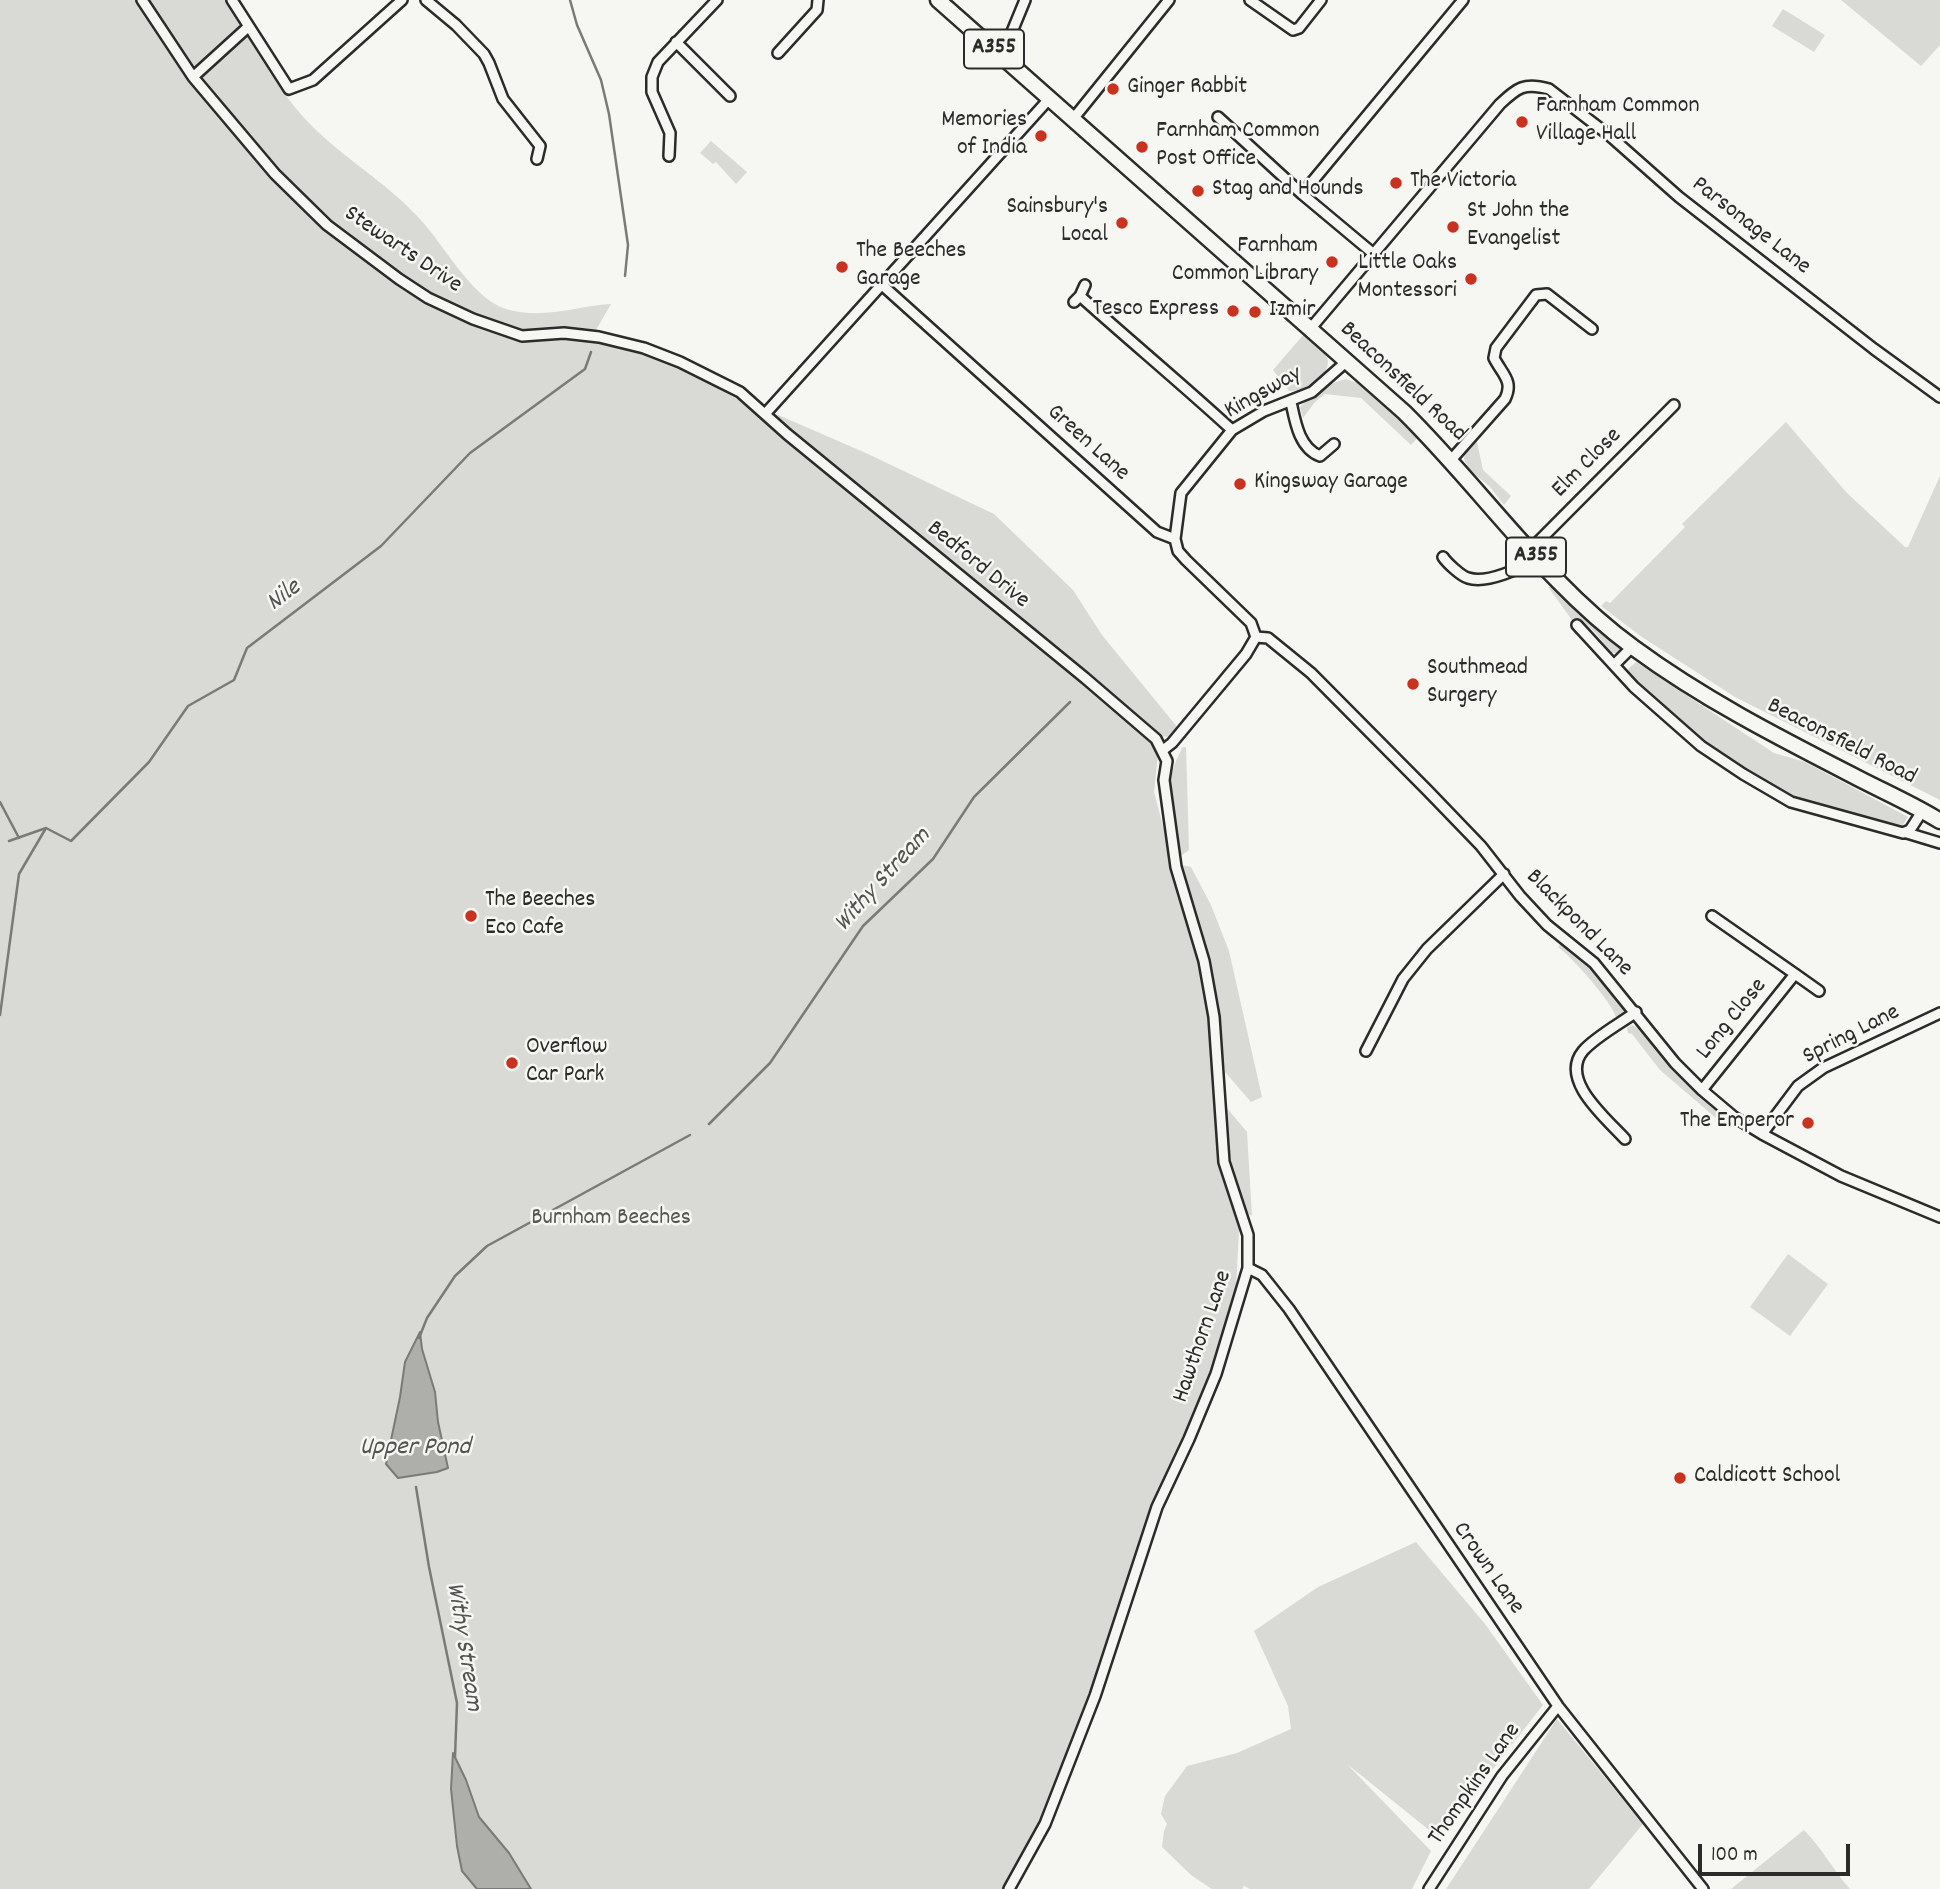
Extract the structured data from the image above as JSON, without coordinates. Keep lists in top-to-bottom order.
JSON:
{
  "streets": {
    "main road": ["A355", "Beaconsfield Road"],
    "street": [
      "Parsonage Lane",
      "Stewarts Drive",
      "Kingsway",
      "Green Lane",
      "Elm Close",
      "Bedford Drive",
      "Blackpond Lane",
      "Long Close",
      "Spring Lane",
      "Hawthorn Lane",
      "Crown Lane",
      "Thompkins Lane"
    ]
  },
  "crossings": [
    ["Stewarts Drive", "Bedford Drive"],
    ["Beaconsfield Road", "Kingsway"],
    ["Beaconsfield Road", "Elm Close"],
    ["Kingsway", "Green Lane"],
    ["Green Lane", "Blackpond Lane"],
    ["Bedford Drive", "Hawthorn Lane"],
    ["Blackpond Lane", "Long Close"],
    ["Blackpond Lane", "Spring Lane"],
    ["Hawthorn Lane", "Crown Lane"],
    ["Crown Lane", "Thompkins Lane"]
  ],
  "water": ["Nile", "Withy Stream", "Upper Pond"],
  "parks": ["Burnham Beeches"],
  "places": [
    "Ginger Rabbit",
    "Farnham Common Village Hall",
    "Memories of India",
    "Farnham Common Post Office",
    "The Victoria",
    "Stag and Hounds",
    "Sainsbury's Local",
    "St John the Evangelist",
    "Farnham Common Library",
    "The Beeches Garage",
    "Little Oaks Montessori",
    "Tesco Express",
    "Izmir",
    "Kingsway Garage",
    "Southmead Surgery",
    "The Beeches Eco Cafe",
    "Overflow Car Park",
    "The Emperor",
    "Caldicott School"
  ],
  "scale_bar": "100 m"
}
